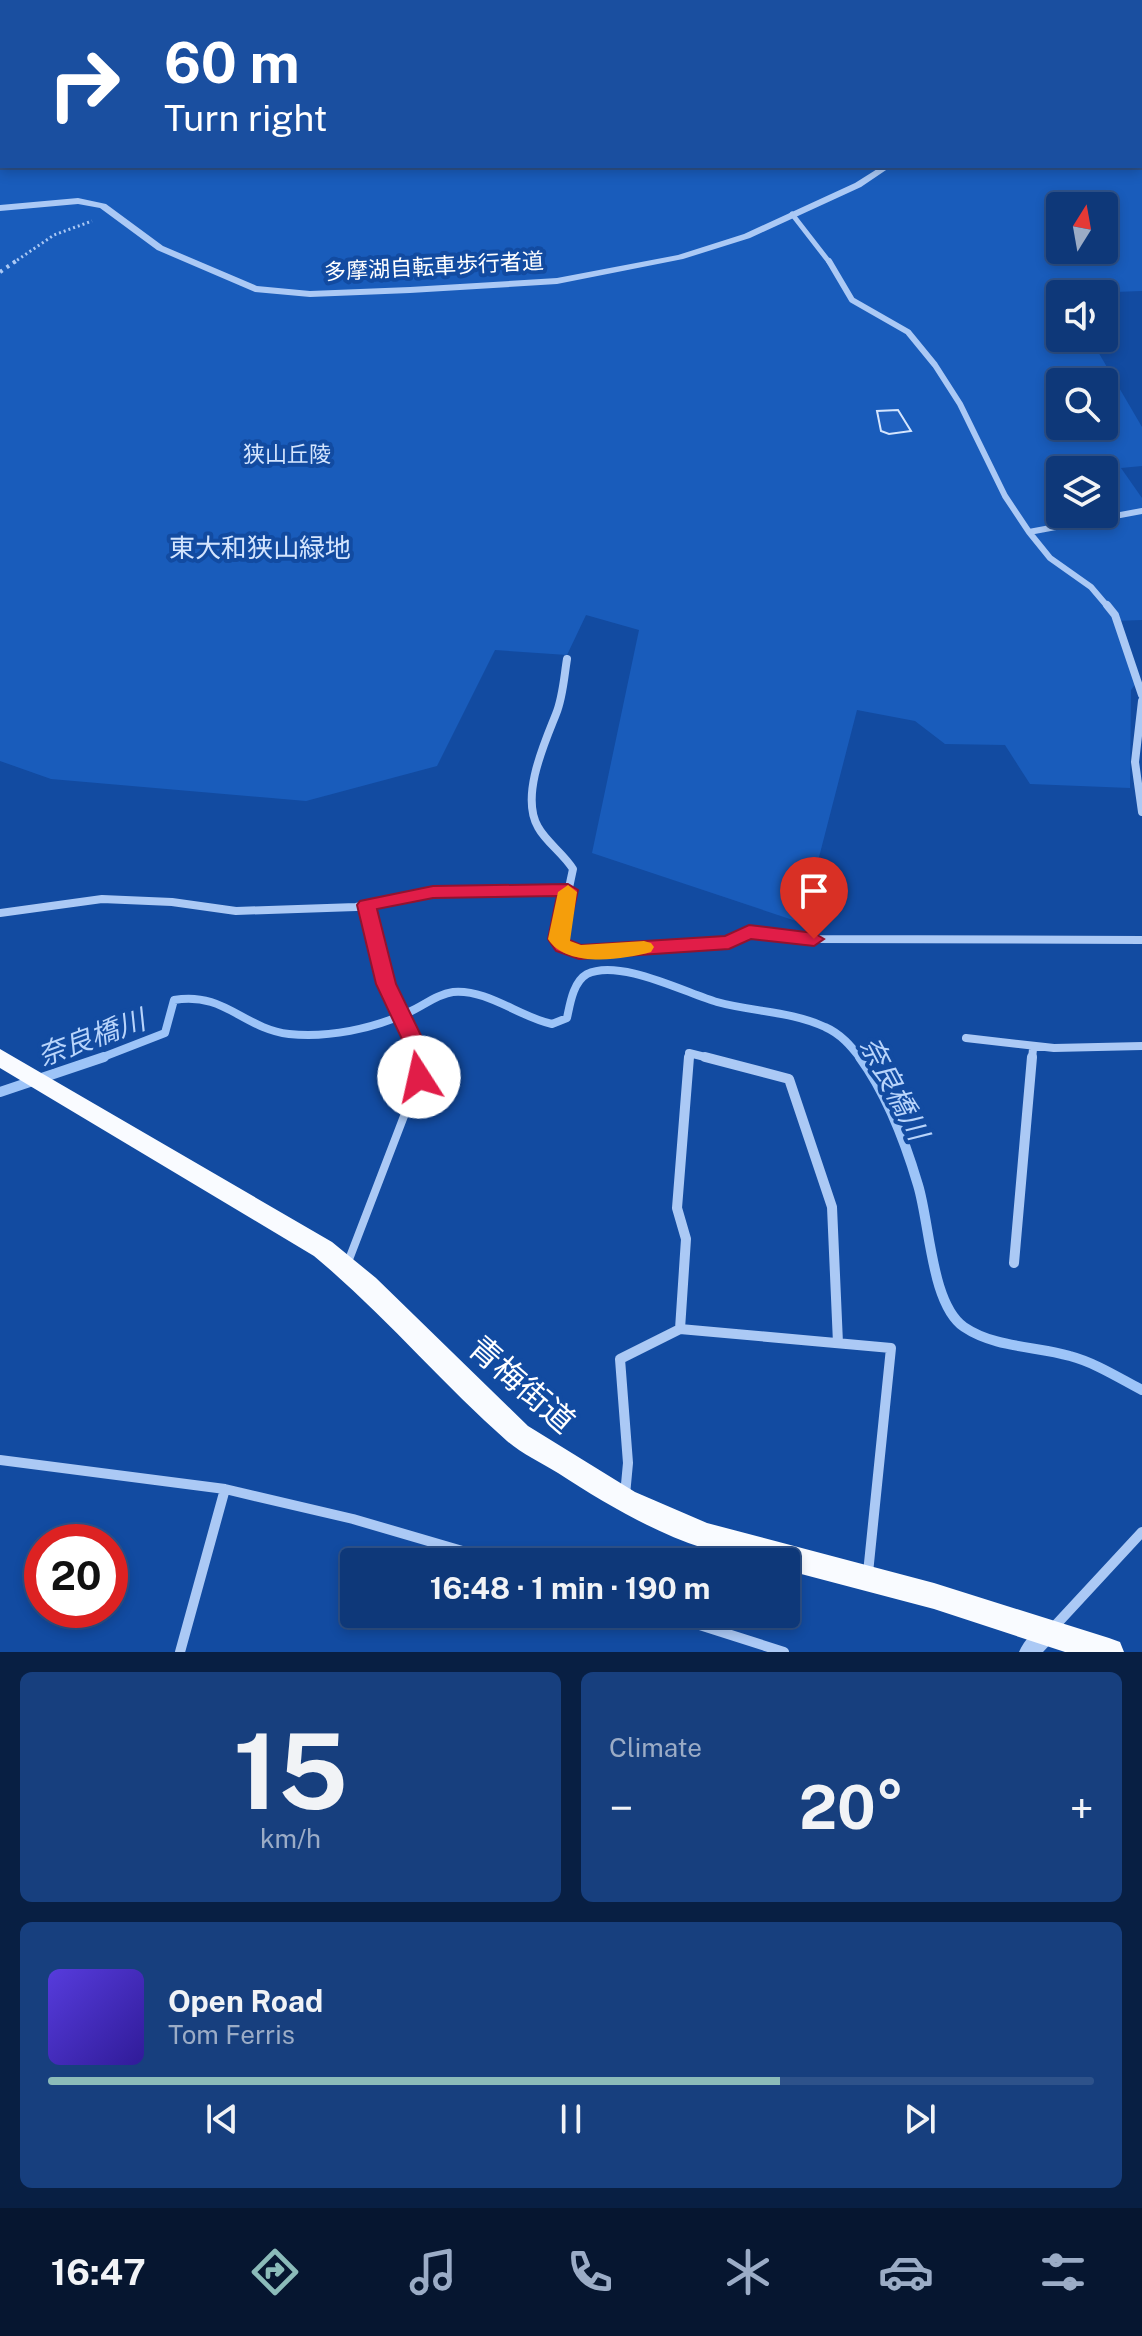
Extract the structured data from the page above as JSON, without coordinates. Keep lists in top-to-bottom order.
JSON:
{
  "streets": {
    "main road": ["青梅街道"]
  },
  "water": ["奈良橋川"],
  "parks": ["狭山丘陵", "東大和狭山緑地"],
  "north": "top",
  "page": {
    "turn": ["60 m", "Turn right"],
    "limit": "20",
    "trip": "16:48 · 1 min · 190 m",
    "tile": [
      ["15", "km/h"],
      "Climate"
    ],
    "heat": ["−", "20°", "+"],
    "song": ["Open Road", "Tom Ferris"],
    "tabs": "16:47"
  }
}
